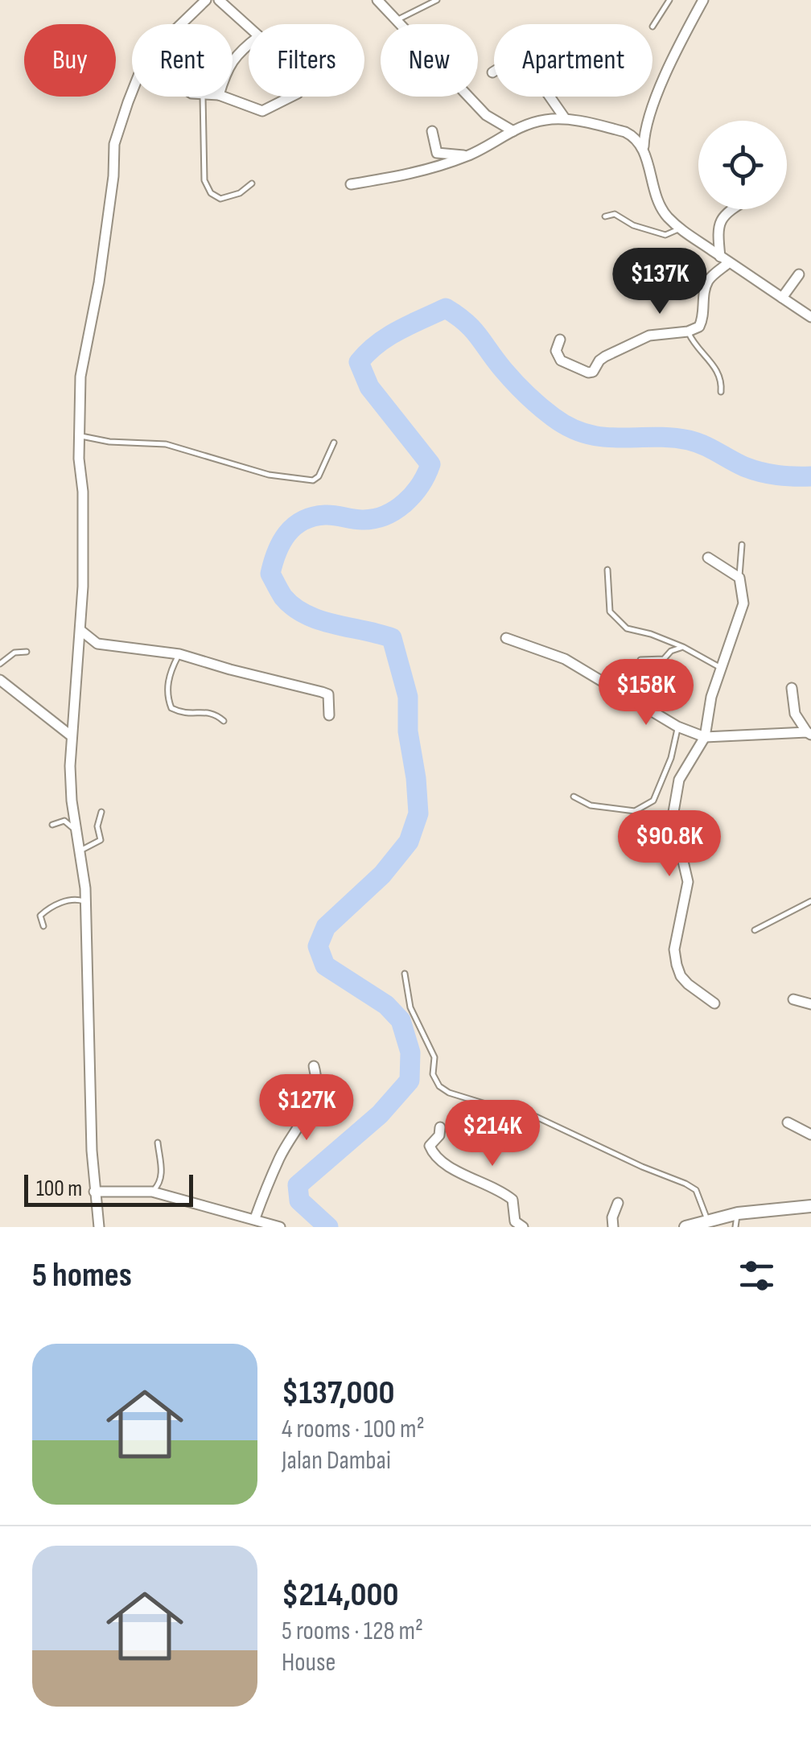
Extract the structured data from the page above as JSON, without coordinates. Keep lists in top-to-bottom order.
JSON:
{
  "scale_bar": "100 m",
  "page": {
    "chip": [
      "Buy",
      "Rent",
      "Filters",
      "New",
      "Apartment"
    ],
    "price": [
      "$137K",
      "$158K",
      "$90.8K",
      "$127K",
      "$214K"
    ],
    "scale": "100 m",
    "heading": "5 homes",
    "list": [
      {
        "name": "$137,000",
        "note": "4 rooms · 100 m² · Jalan Dambai"
      },
      {
        "name": "$214,000",
        "note": "5 rooms · 128 m² · House"
      }
    ]
  }
}
